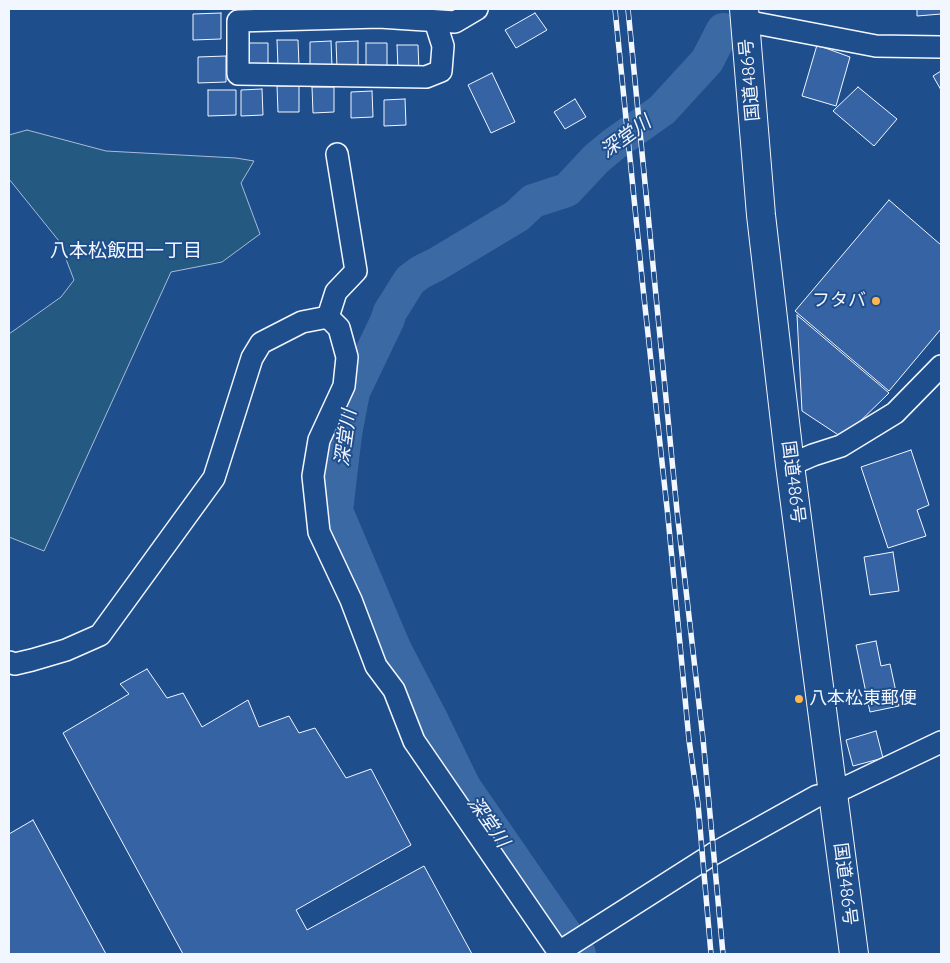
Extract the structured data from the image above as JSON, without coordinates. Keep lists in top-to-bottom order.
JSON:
{
  "streets": {
    "highway": ["国道486号"]
  },
  "districts": ["八本松飯田一丁目"],
  "water": ["深堂川"],
  "places": ["フタバ", "八本松東郵便"]
}
